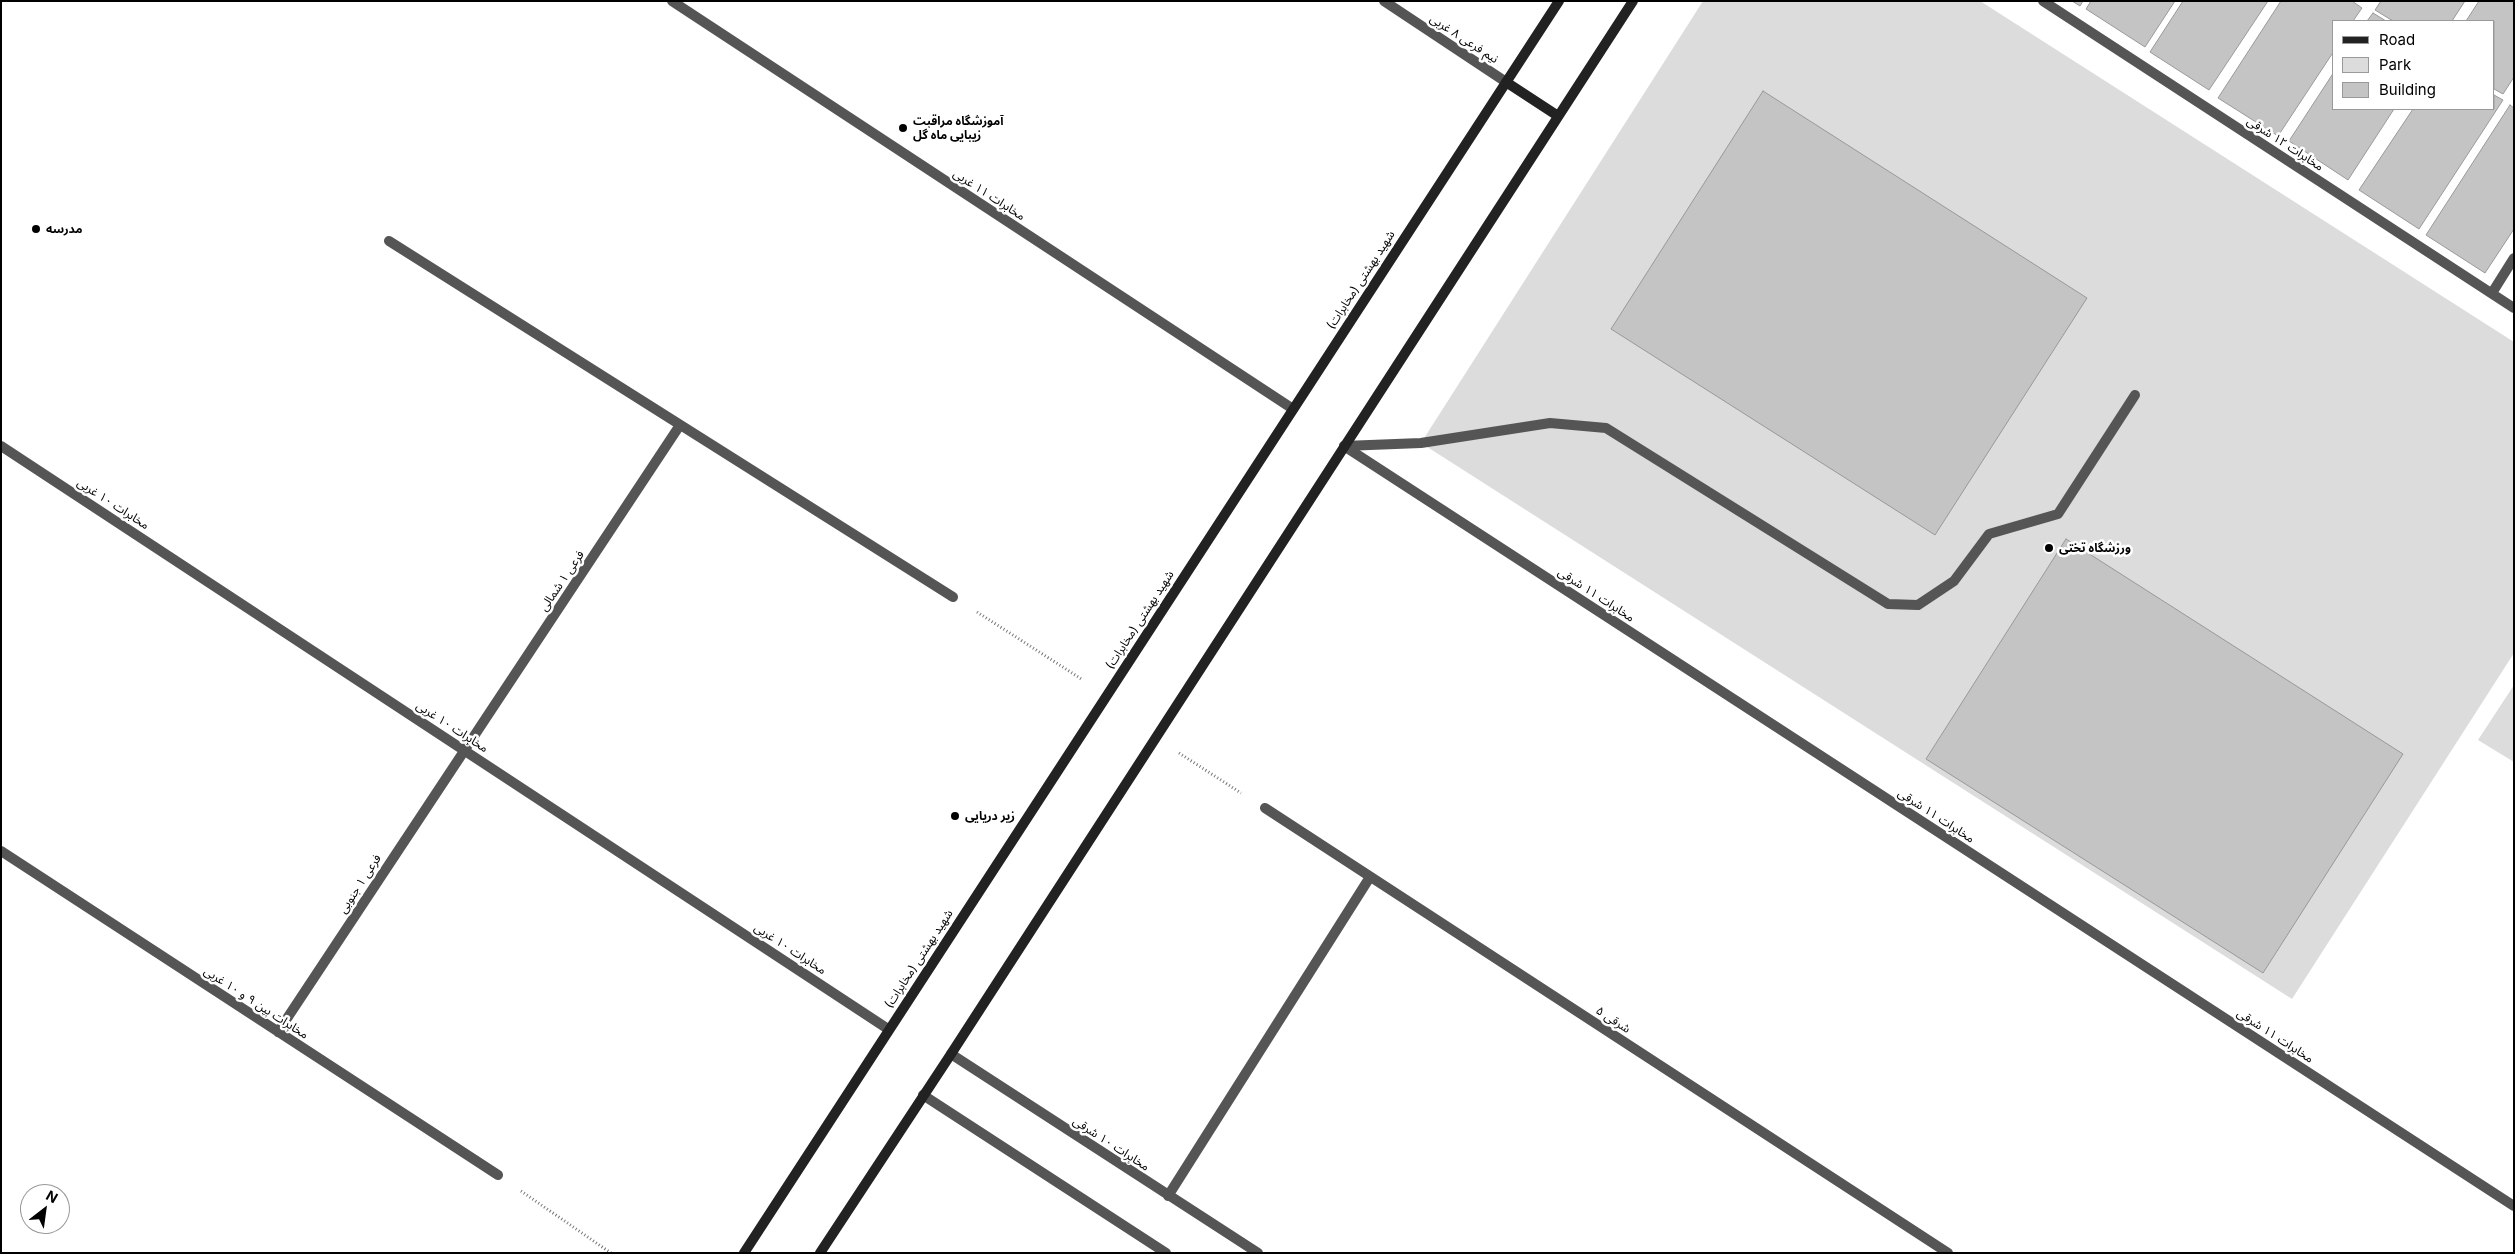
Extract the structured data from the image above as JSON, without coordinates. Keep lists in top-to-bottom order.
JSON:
{
  "streets": {
    "main road": ["شهید بهشتی (مخابرات)"],
    "street": [
      "نیم فرعی ۸ غربی",
      "مخابرات ۱۲ شرقی",
      "مخابرات ۱۱ غربی",
      "مخابرات ۱۰ غربی",
      "فرعی ۱ شمالی",
      "مخابرات ۱۱ شرقی",
      "فرعی ۱ جنوبی",
      "مخابرات بین ۹ و ۱۰ غربی",
      "شرقی ۵",
      "مخابرات ۱۰ شرقی"
    ]
  },
  "crossings": [
    ["نیم فرعی ۸ غربی", "شهید بهشتی (مخابرات)"],
    ["مخابرات ۱۱ غربی", "شهید بهشتی (مخابرات)"],
    ["شهید بهشتی (مخابرات)", "مخابرات ۱۰ غربی"],
    ["مخابرات ۱۰ غربی", "فرعی ۱ شمالی"],
    ["مخابرات ۱۰ غربی", "فرعی ۱ جنوبی"],
    ["فرعی ۱ شمالی", "فرعی ۱ جنوبی"],
    ["فرعی ۱ جنوبی", "مخابرات بین ۹ و ۱۰ غربی"]
  ],
  "places": [
    "آموزشگاه مراقبت زیبایی ماه گل",
    "مدرسه",
    "ورزشگاه تختی",
    "زیر دریایی"
  ],
  "legend": ["Road", "Park", "Building"],
  "north": "top right"
}
